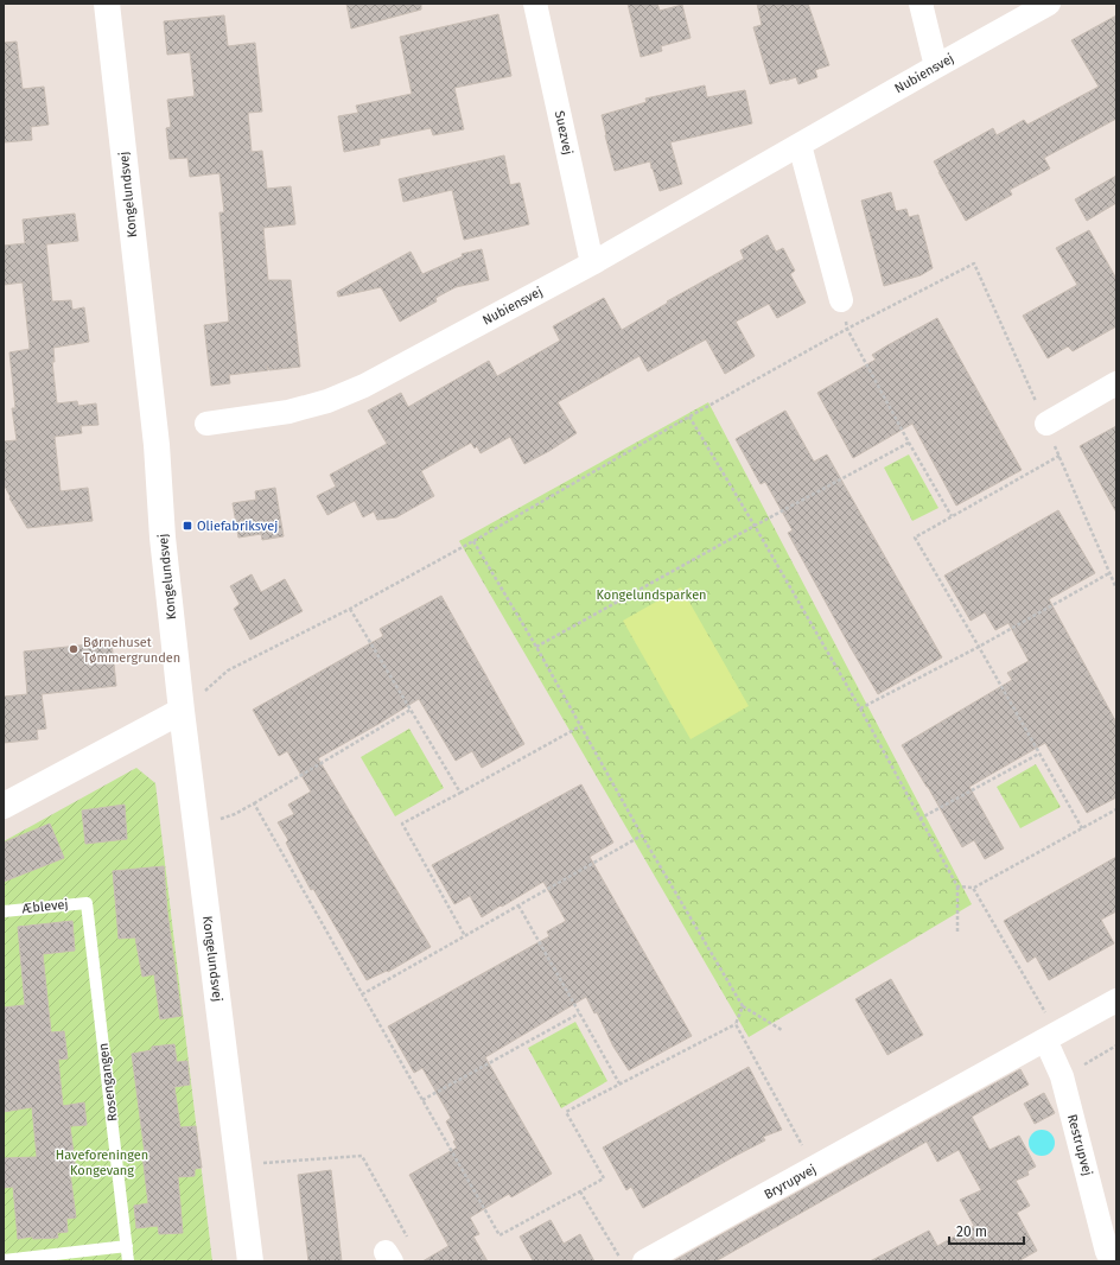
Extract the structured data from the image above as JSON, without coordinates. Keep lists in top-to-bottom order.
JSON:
{
  "streets": {
    "street": [
      "Nubiensvej",
      "Suezvej",
      "Kongelundsvej",
      "Restrupvej",
      "Bryrupvej"
    ],
    "lane": ["Æblevej", "Rosengangen"]
  },
  "crossings": [
    ["Nubiensvej", "Suezvej"],
    ["Æblevej", "Rosengangen"],
    ["Restrupvej", "Bryrupvej"]
  ],
  "parks": ["Kongelundsparken", "Haveforeningen Kongevang"],
  "places": {
    "transit": ["Oliefabriksvej"],
    "other": ["Børnehuset Tømmergrunden"]
  },
  "scale_bar": "20 m"
}
